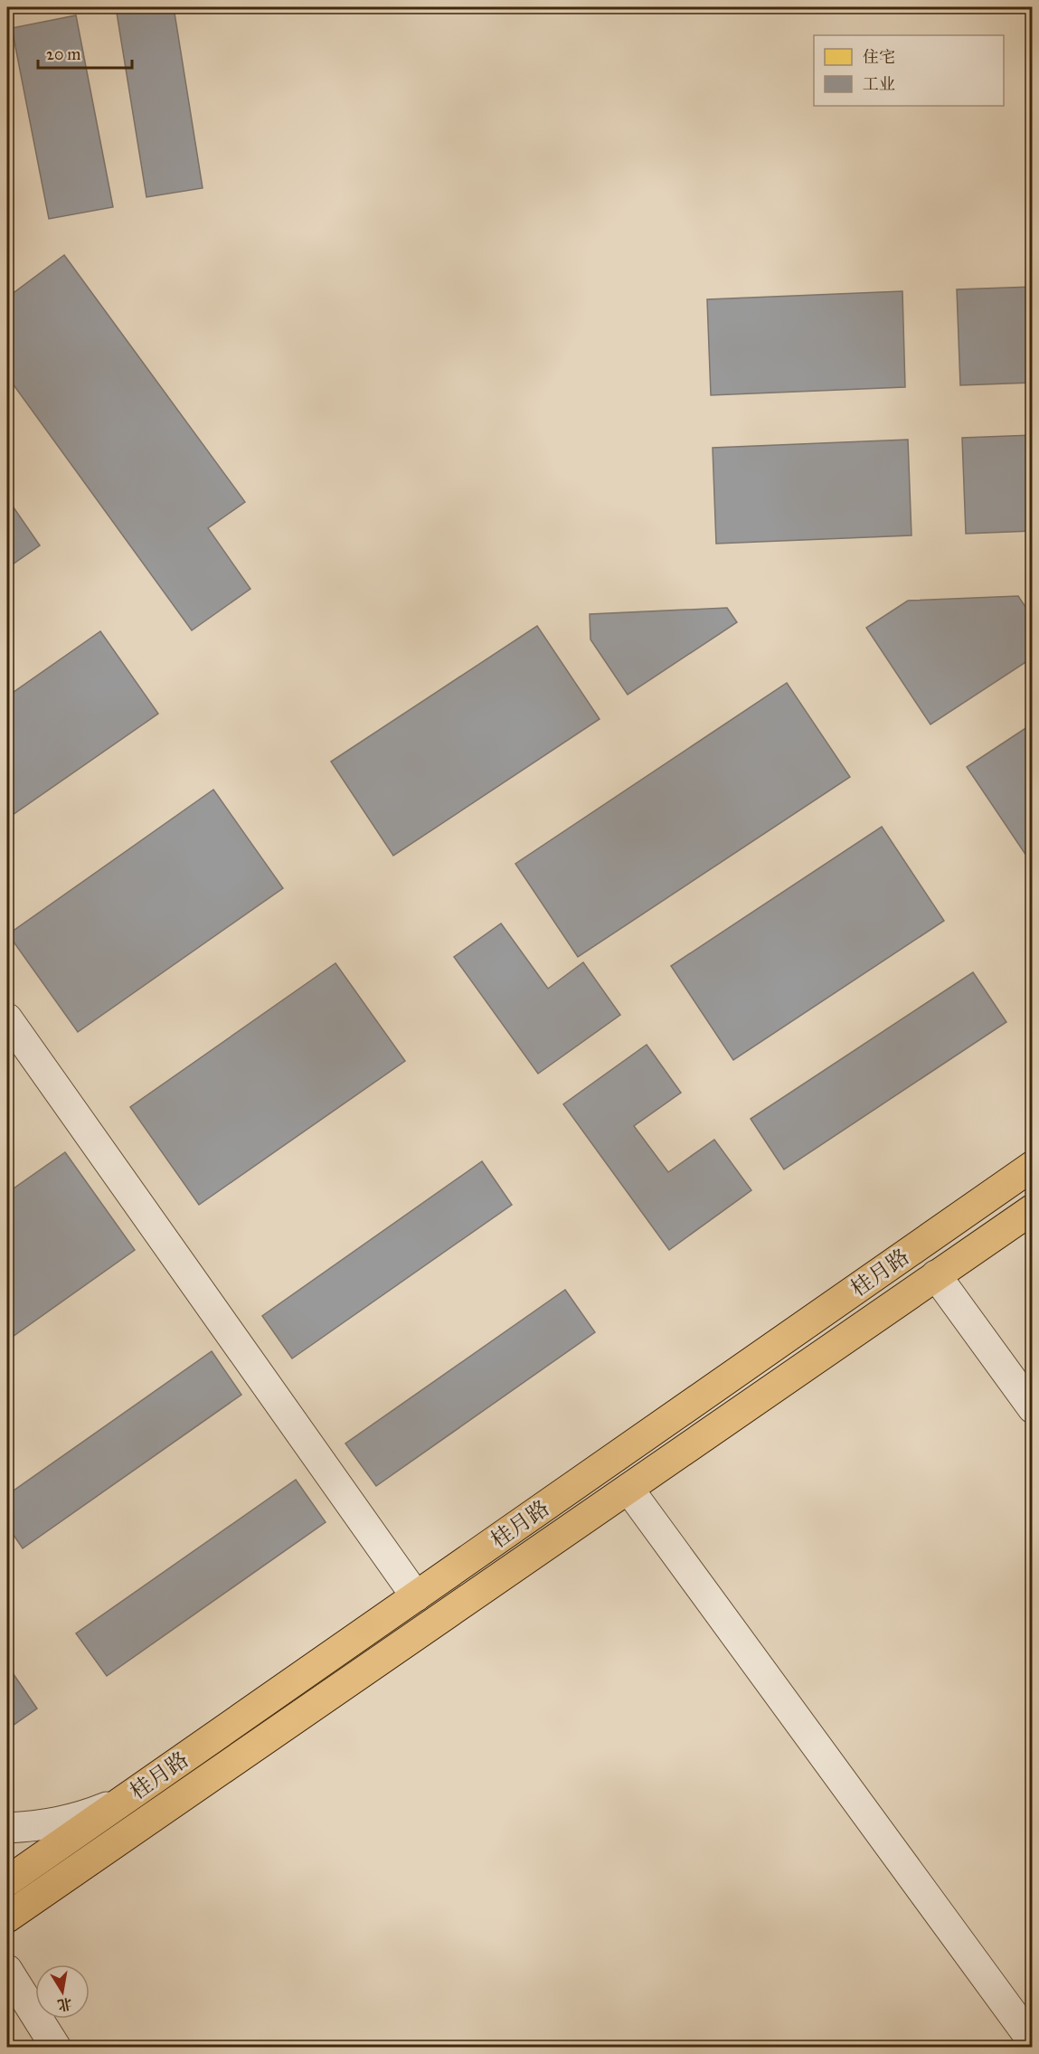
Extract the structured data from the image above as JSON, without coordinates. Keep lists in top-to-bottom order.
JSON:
{
  "streets": {
    "main road": ["桂月路"]
  },
  "legend": ["住宅", "工业"],
  "scale_bar": "20 m",
  "north": "bottom"
}
